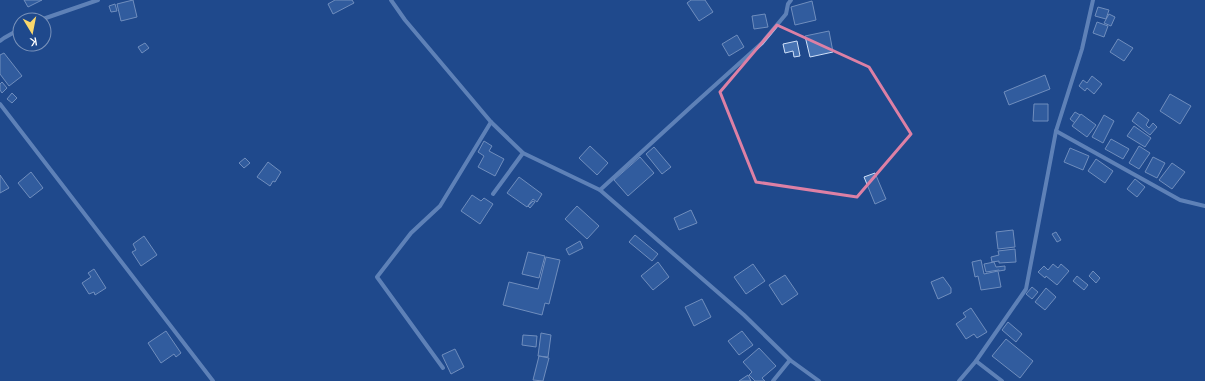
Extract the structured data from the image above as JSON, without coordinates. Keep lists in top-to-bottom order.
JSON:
{
  "north": "bottom"
}
